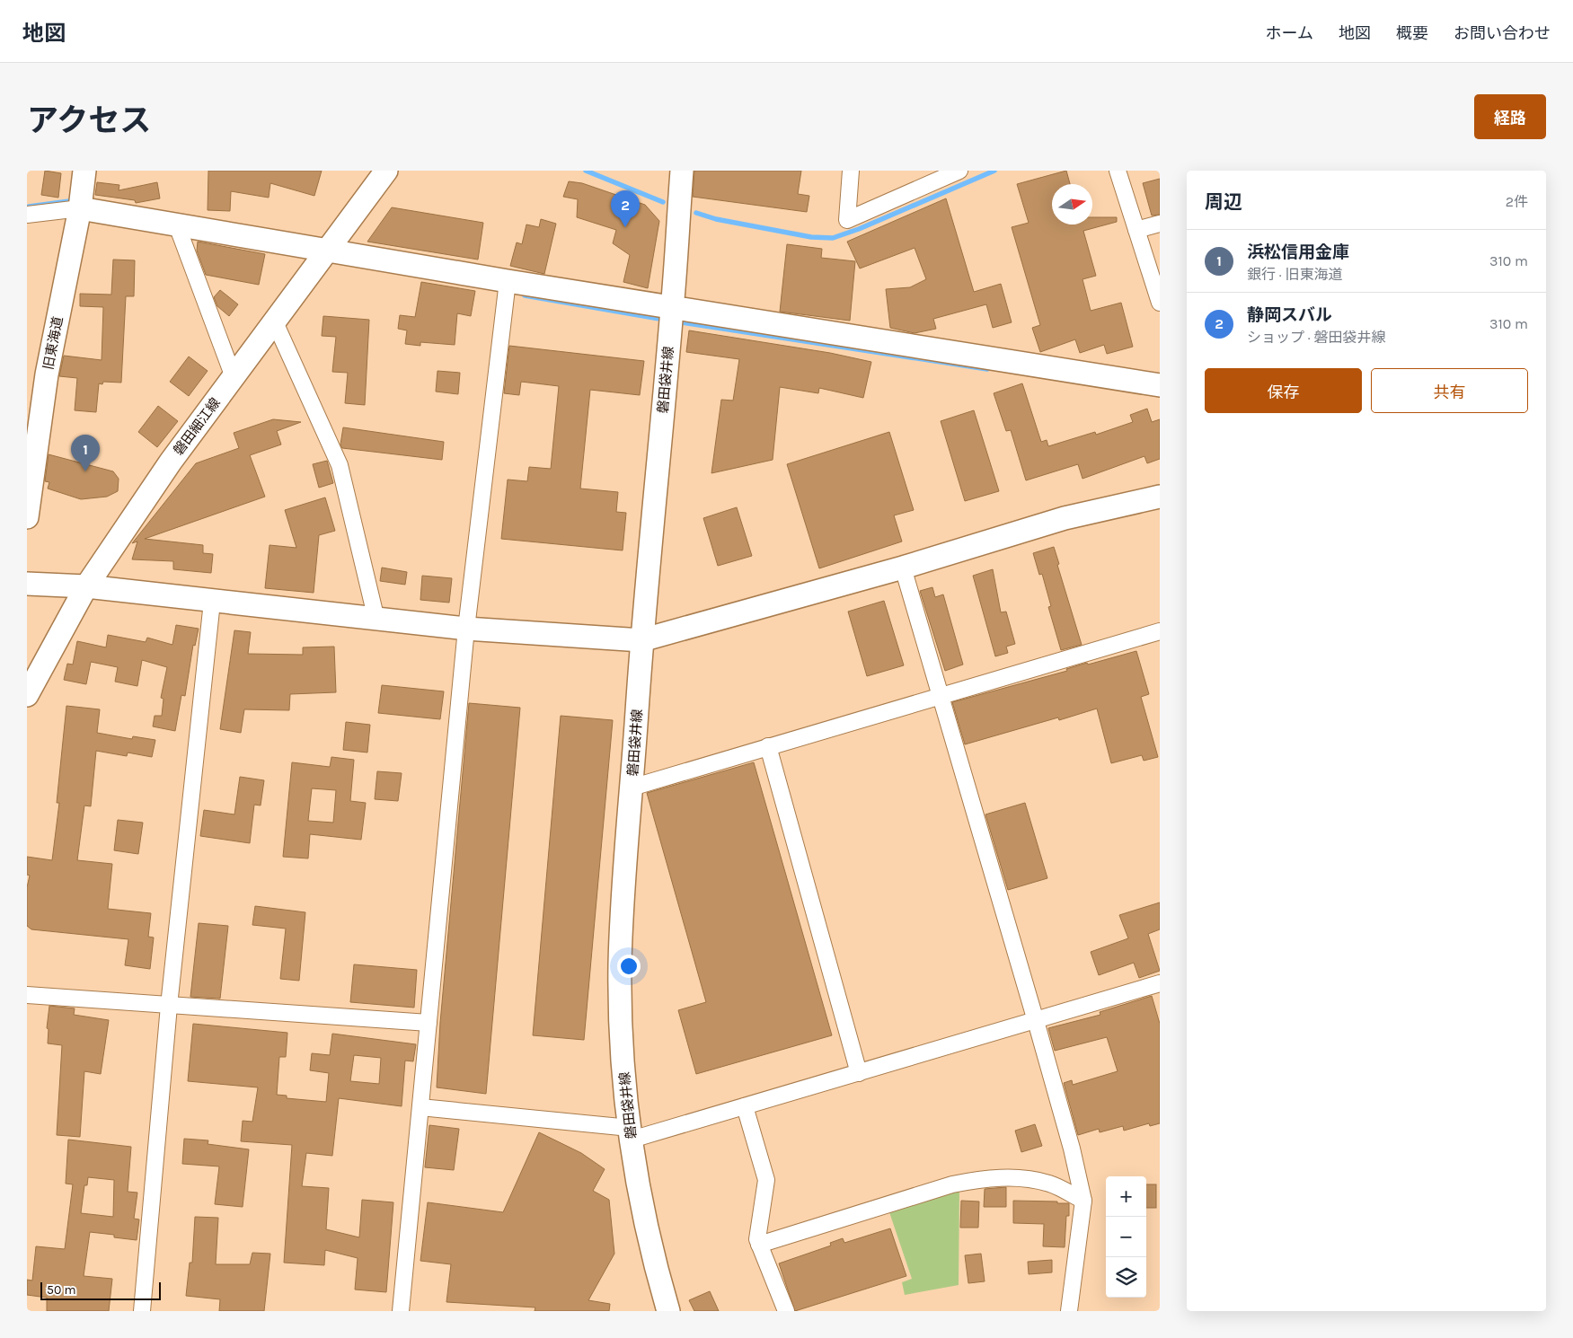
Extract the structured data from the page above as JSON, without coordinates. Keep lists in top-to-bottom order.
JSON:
{
  "streets": {
    "street": ["旧東海道", "磐田袋井線", "磐田細江線"]
  },
  "scale_bar": "50 m",
  "north": "right",
  "page": {
    "header": "地図",
    "nav": [
      "ホーム",
      "地図",
      "概要",
      "お問い合わせ"
    ],
    "title": "アクセス",
    "buttons": [
      "経路",
      ["保存", "共有"]
    ],
    "heading": ["周辺", "2件"],
    "pins": ["2", "1"],
    "list": [
      {
        "mark": "1",
        "name": "浜松信用金庫",
        "note": "銀行 · 旧東海道",
        "value": "310 m"
      },
      {
        "mark": "2",
        "name": "静岡スバル",
        "note": "ショップ · 磐田袋井線",
        "value": "310 m"
      }
    ],
    "map_buttons": ["+", "−"],
    "scale": "50 m"
  }
}
